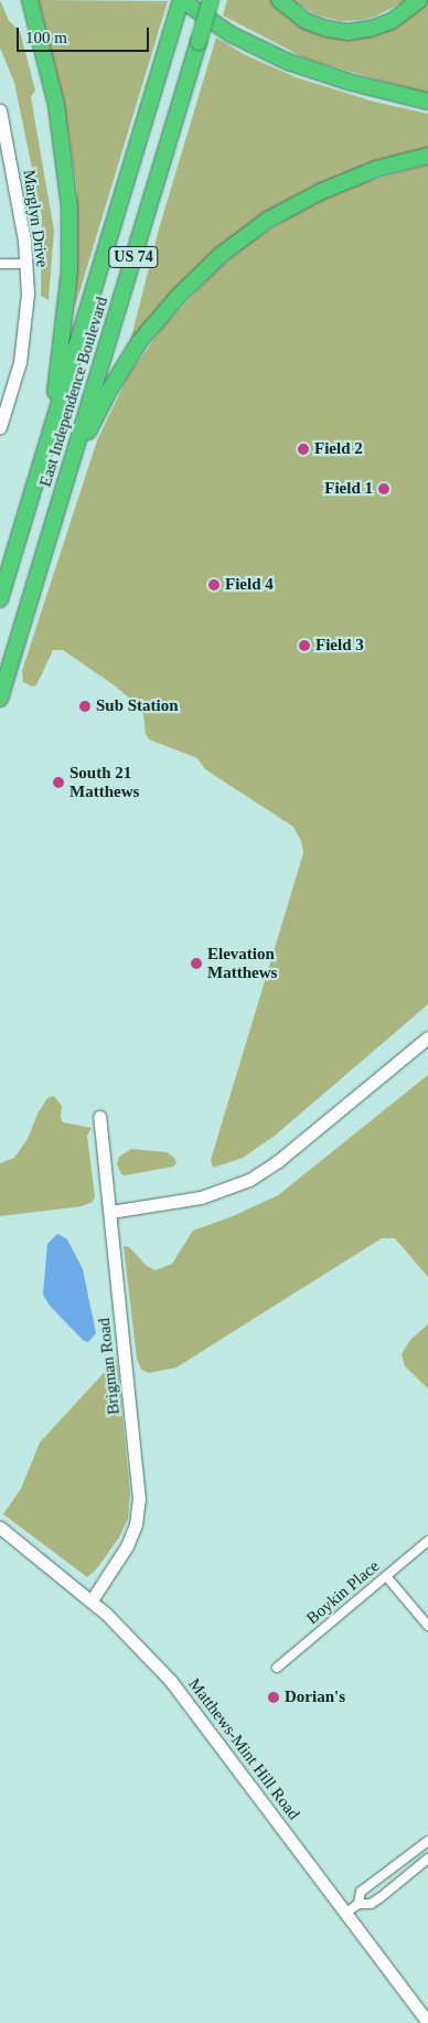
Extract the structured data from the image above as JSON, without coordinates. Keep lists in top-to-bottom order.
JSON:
{
  "streets": {
    "highway": ["US 74", "East Independence Boulevard"],
    "street": [
      "Marglyn Drive",
      "Brigman Road",
      "Boykin Place",
      "Matthews-Mint Hill Road"
    ]
  },
  "crossings": [
    ["Brigman Road", "Matthews-Mint Hill Road"]
  ],
  "places": [
    "Field 2",
    "Field 1",
    "Field 4",
    "Field 3",
    "Sub Station",
    "South 21 Matthews",
    "Elevation Matthews",
    "Dorian's"
  ],
  "scale_bar": "100 m"
}
